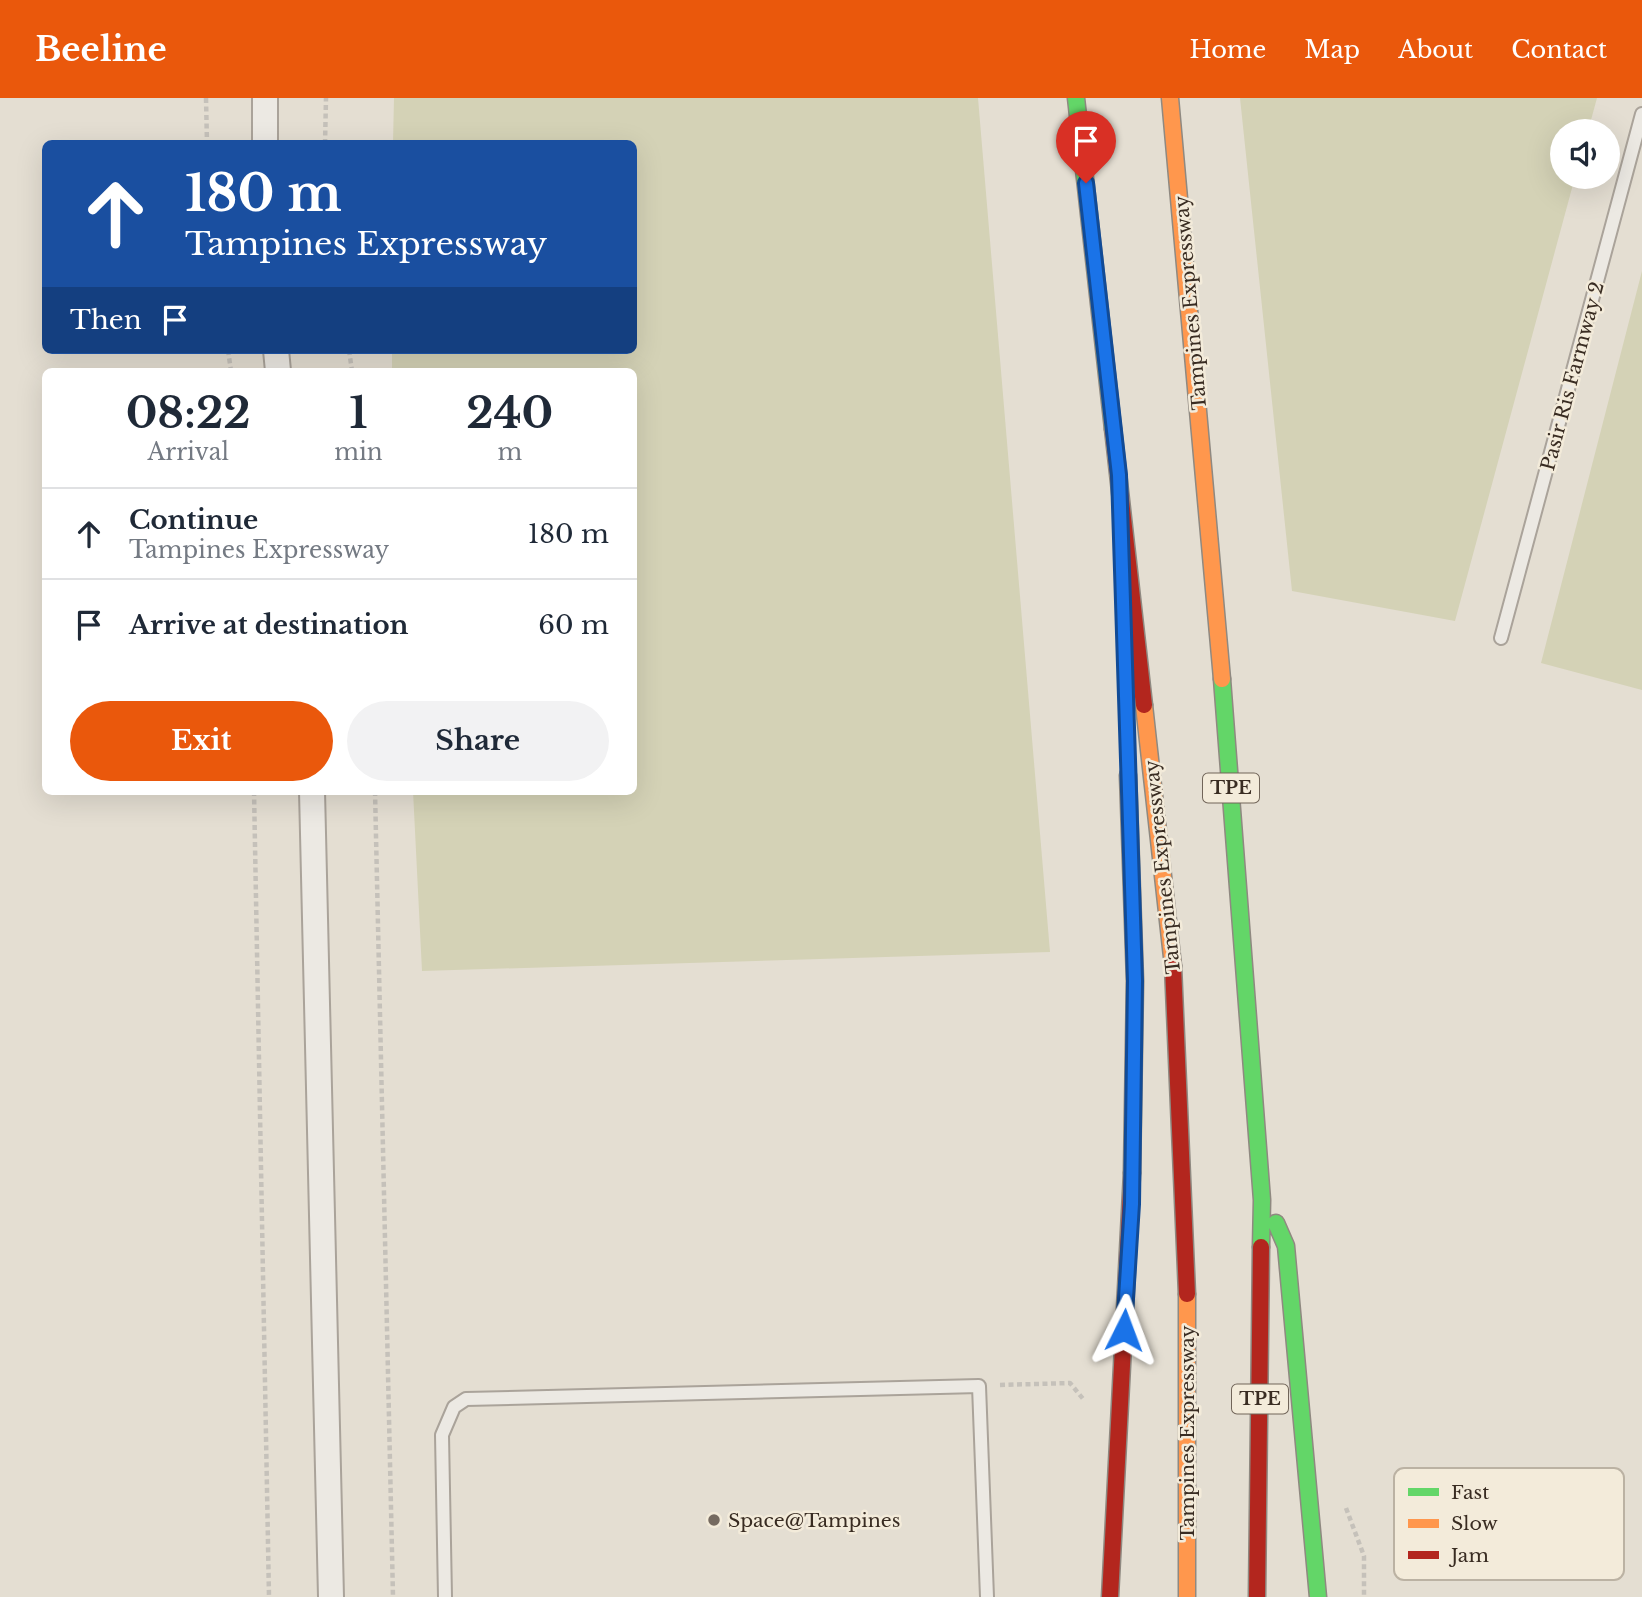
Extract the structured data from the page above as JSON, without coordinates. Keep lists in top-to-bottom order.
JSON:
{
  "streets": {
    "highway": ["Tampines Expressway", "TPE"],
    "lane": ["Pasir Ris Farmway 2"]
  },
  "places": ["Space@Tampines"],
  "legend": ["Fast", "Slow", "Jam"],
  "page": {
    "header": "Beeline",
    "nav": [
      "Home",
      "Map",
      "About",
      "Contact"
    ],
    "turn": ["180 m", "Tampines Expressway"],
    "then": "Then",
    "eta": [
      "08:22",
      "Arrival",
      "1",
      "min",
      "240",
      "m"
    ],
    "list": [
      {
        "name": "Continue",
        "note": "Tampines Expressway",
        "value": "180 m"
      },
      {
        "name": "Arrive at destination",
        "value": "60 m"
      }
    ],
    "buttons": ["Exit", "Share"]
  }
}
